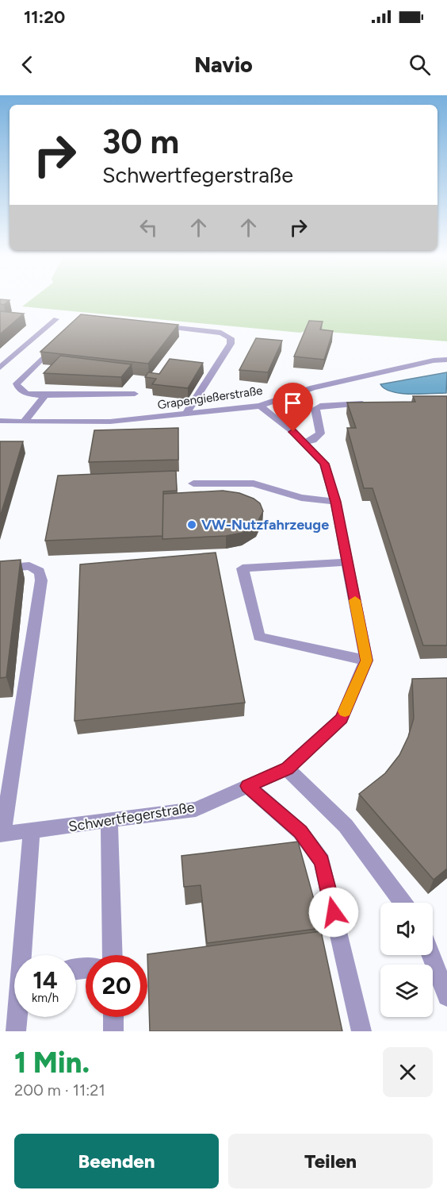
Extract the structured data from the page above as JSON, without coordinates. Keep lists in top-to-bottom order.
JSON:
{
  "streets": {
    "street": ["Grapengießerstraße", "Schwertfegerstraße"]
  },
  "places": ["VW-Nutzfahrzeuge"],
  "page": {
    "status": "11:20",
    "header": "Navio",
    "turn": ["30 m", "Schwertfegerstraße"],
    "speed": "14 km/h",
    "limit": "20",
    "heading": ["1 Min.", "200 m · 11:21"],
    "buttons": ["Beenden", "Teilen"]
  }
}
